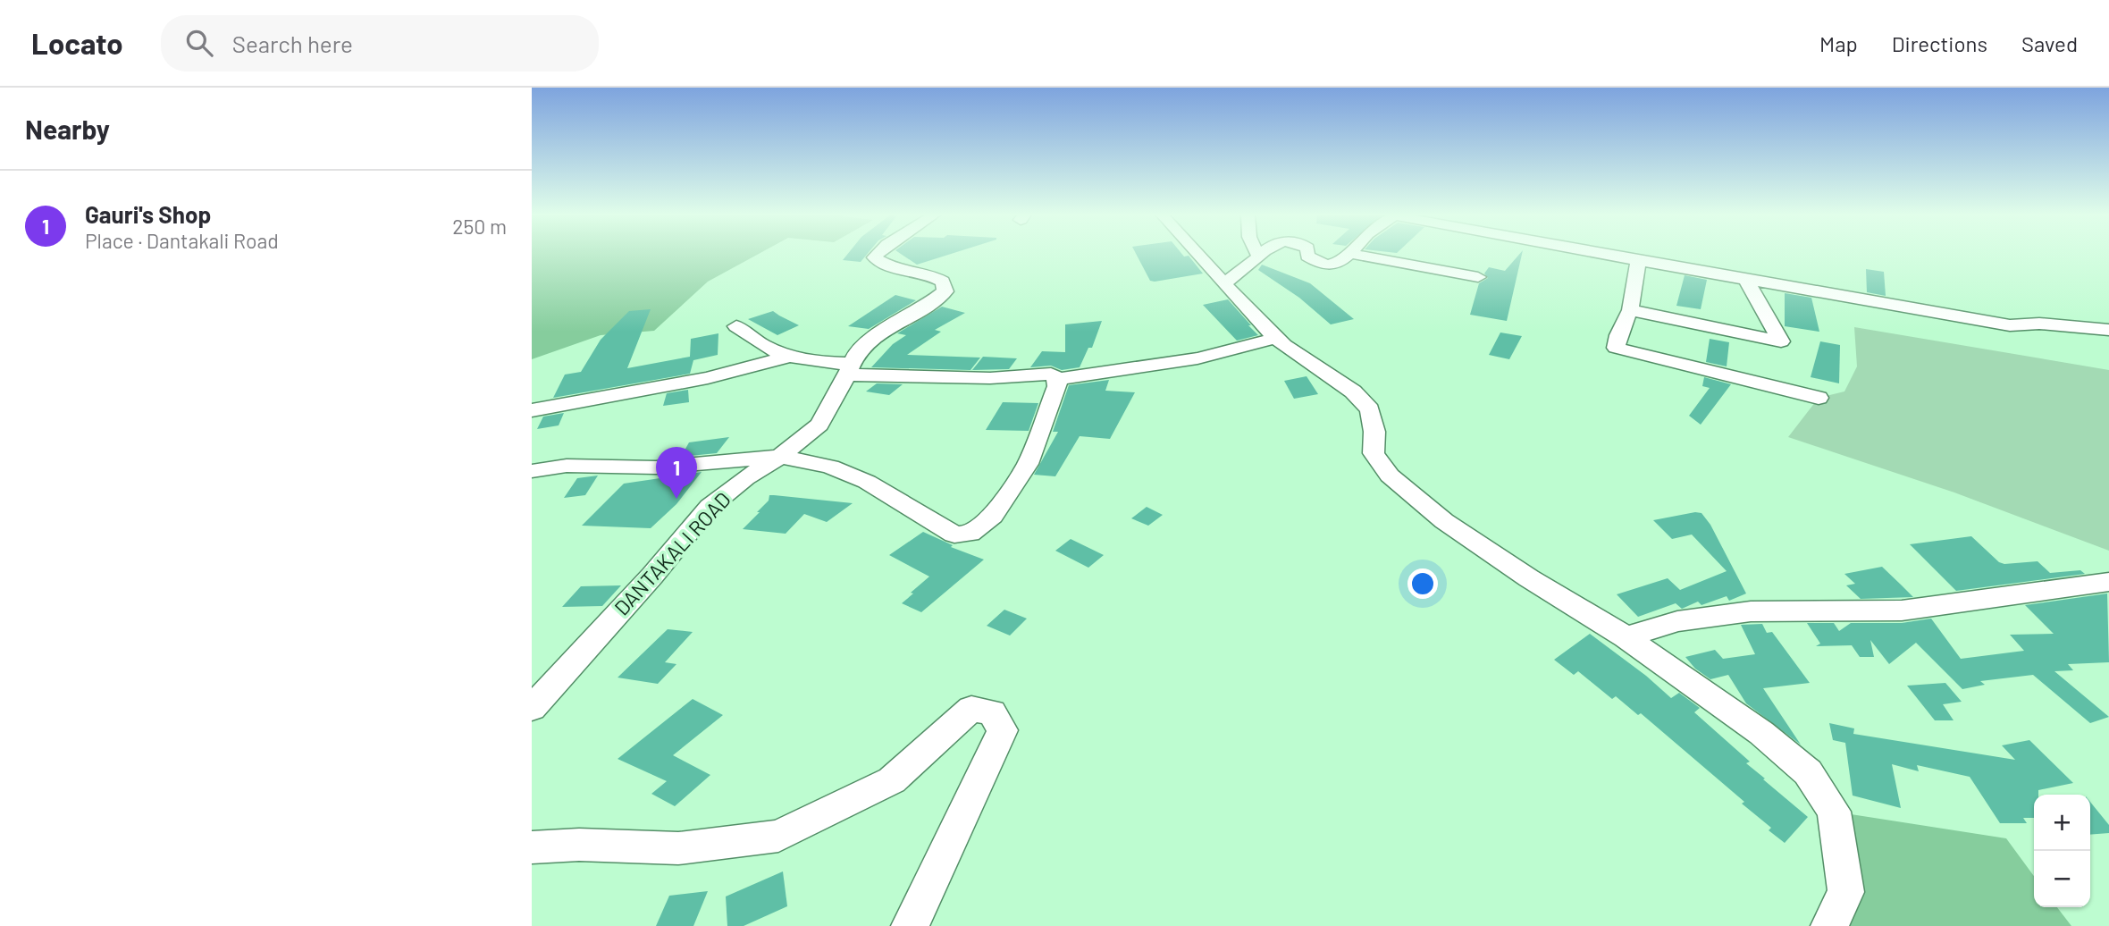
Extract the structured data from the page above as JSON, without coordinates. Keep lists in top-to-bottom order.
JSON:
{
  "streets": {
    "street": ["DANTAKALI ROAD"]
  },
  "page": {
    "header": "Locato",
    "search": "Search here",
    "nav": ["Map", "Directions", "Saved"],
    "heading": "Nearby",
    "list": [
      {
        "mark": "1",
        "name": "Gauri's Shop",
        "note": "Place · Dantakali Road",
        "value": "250 m"
      }
    ],
    "pins": "1",
    "map_buttons": ["+", "−"]
  }
}
